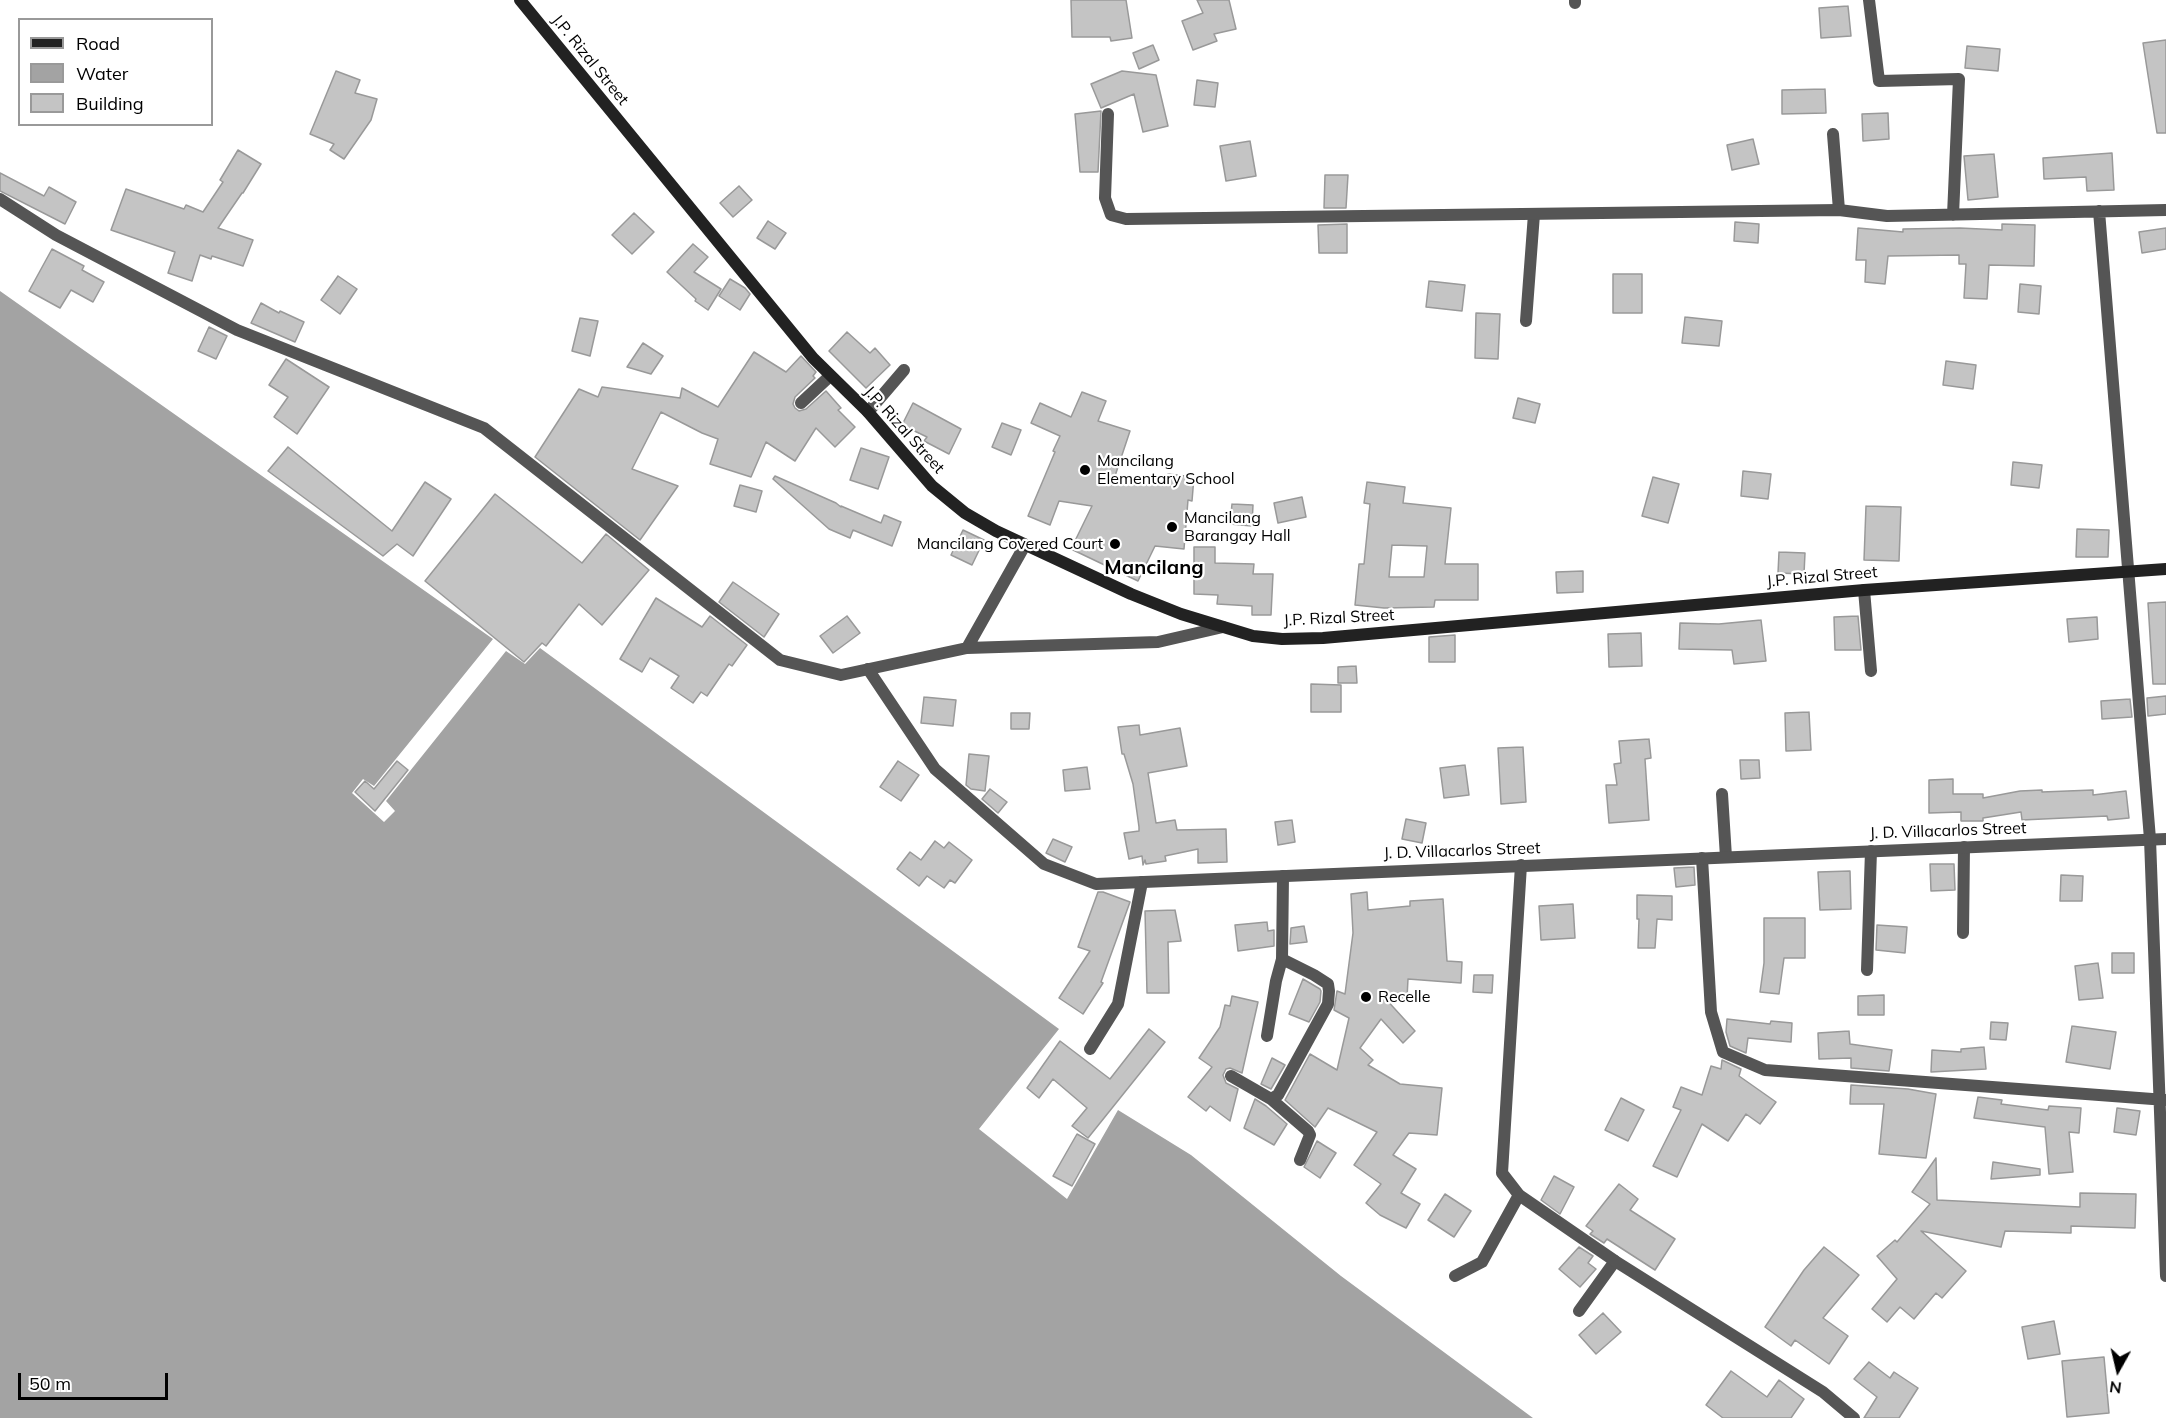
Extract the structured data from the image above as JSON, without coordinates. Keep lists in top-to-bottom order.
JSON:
{
  "streets": {
    "main road": ["J.P. Rizal Street"],
    "street": ["J. D. Villacarlos Street"]
  },
  "districts": ["Mancilang"],
  "places": [
    "Mancilang Elementary School",
    "Mancilang Barangay Hall",
    "Mancilang Covered Court",
    "Recelle"
  ],
  "legend": ["Road", "Water", "Building"],
  "scale_bar": "50 m",
  "north": "bottom"
}
